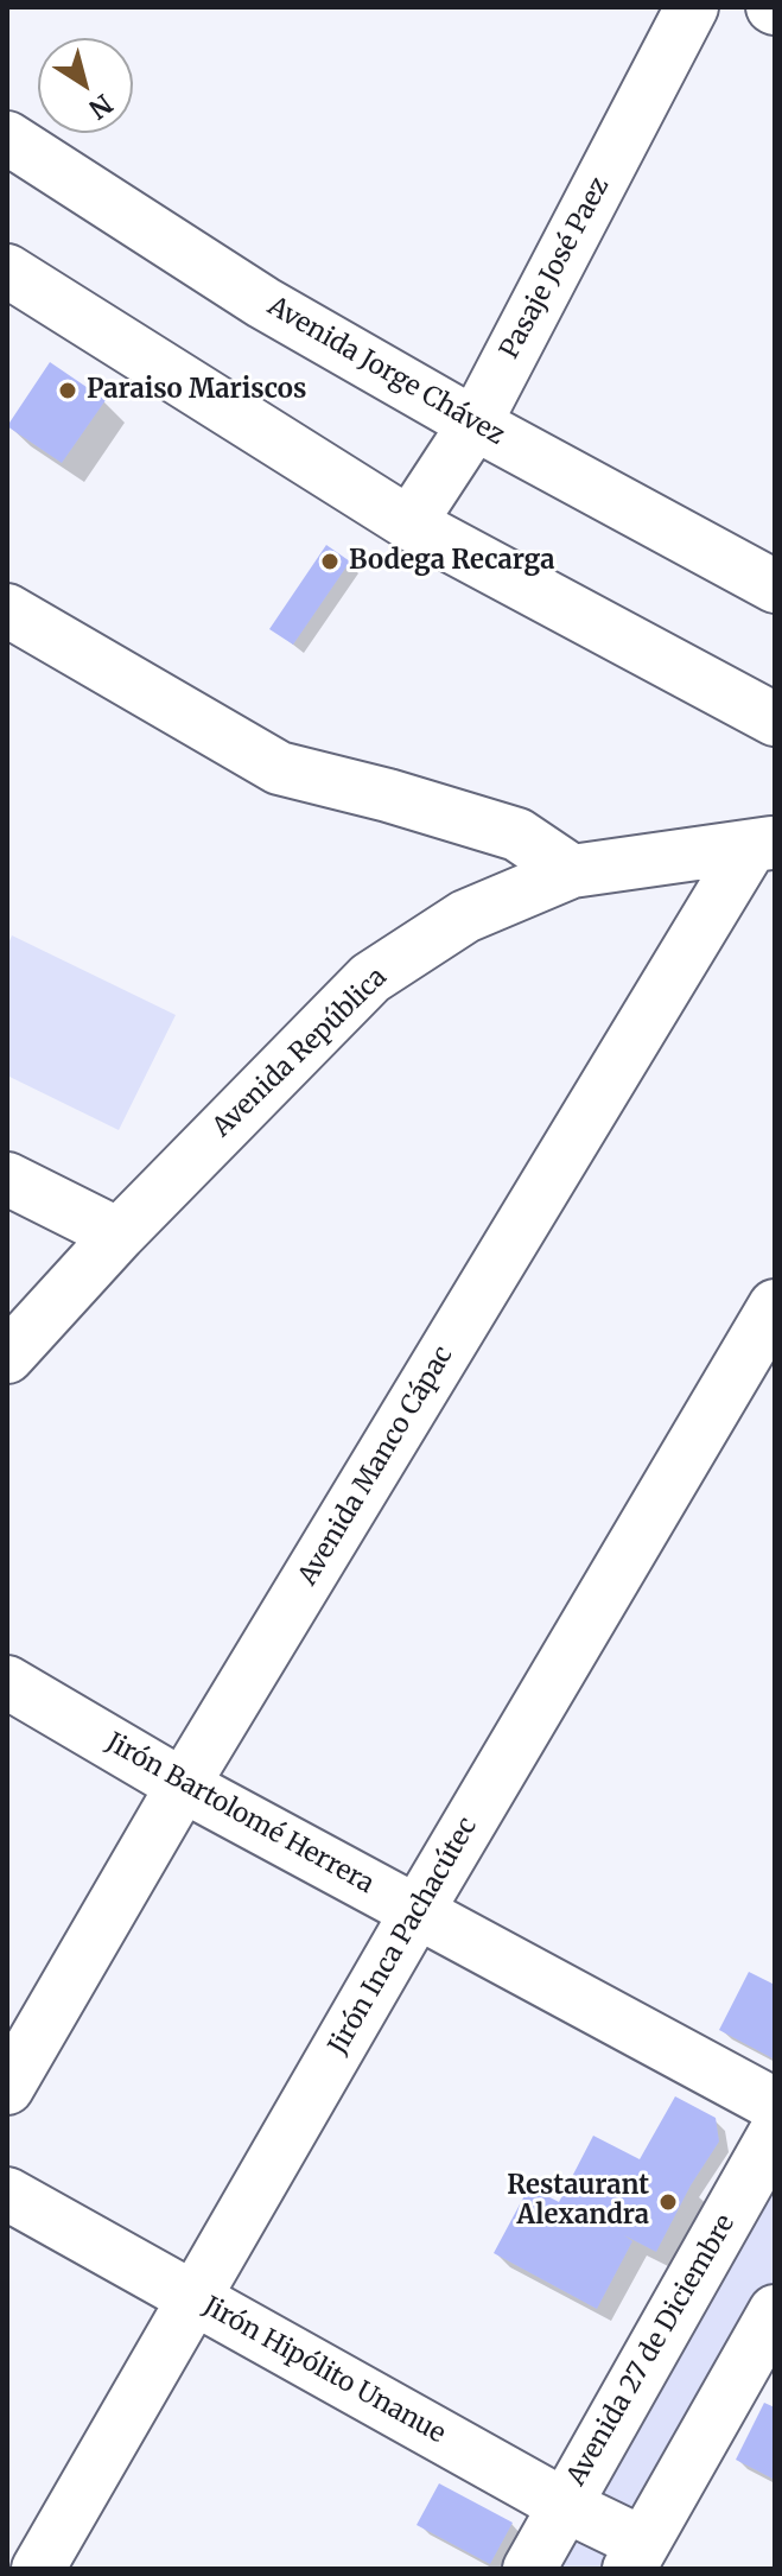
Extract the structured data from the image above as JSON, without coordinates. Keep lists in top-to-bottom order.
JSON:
{
  "streets": {
    "street": [
      "Pasaje José Paez",
      "Avenida Jorge Chávez",
      "Avenida República",
      "Avenida Manco Cápac",
      "Jirón Bartolomé Herrera",
      "Jirón Inca Pachacútec",
      "Avenida 27 de Diciembre",
      "Jirón Hipólito Unanue"
    ]
  },
  "crossings": [
    ["Pasaje José Paez", "Avenida Jorge Chávez"],
    ["Avenida República", "Avenida Manco Cápac"],
    ["Avenida Manco Cápac", "Jirón Bartolomé Herrera"],
    ["Jirón Bartolomé Herrera", "Jirón Inca Pachacútec"],
    ["Jirón Inca Pachacútec", "Jirón Hipólito Unanue"],
    ["Avenida 27 de Diciembre", "Jirón Hipólito Unanue"]
  ],
  "places": ["Paraiso Mariscos", "Bodega Recarga", "Restaurant Alexandra"],
  "north": "bottom right"
}
